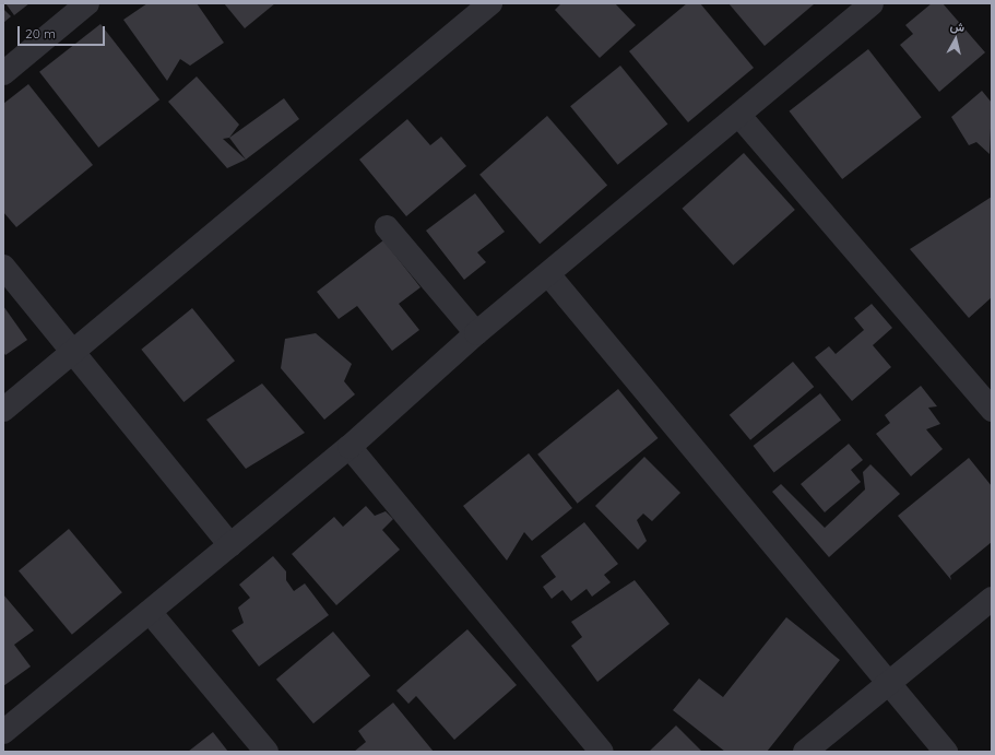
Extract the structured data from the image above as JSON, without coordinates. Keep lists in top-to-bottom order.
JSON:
{
  "scale_bar": "20 m",
  "north": "top"
}
